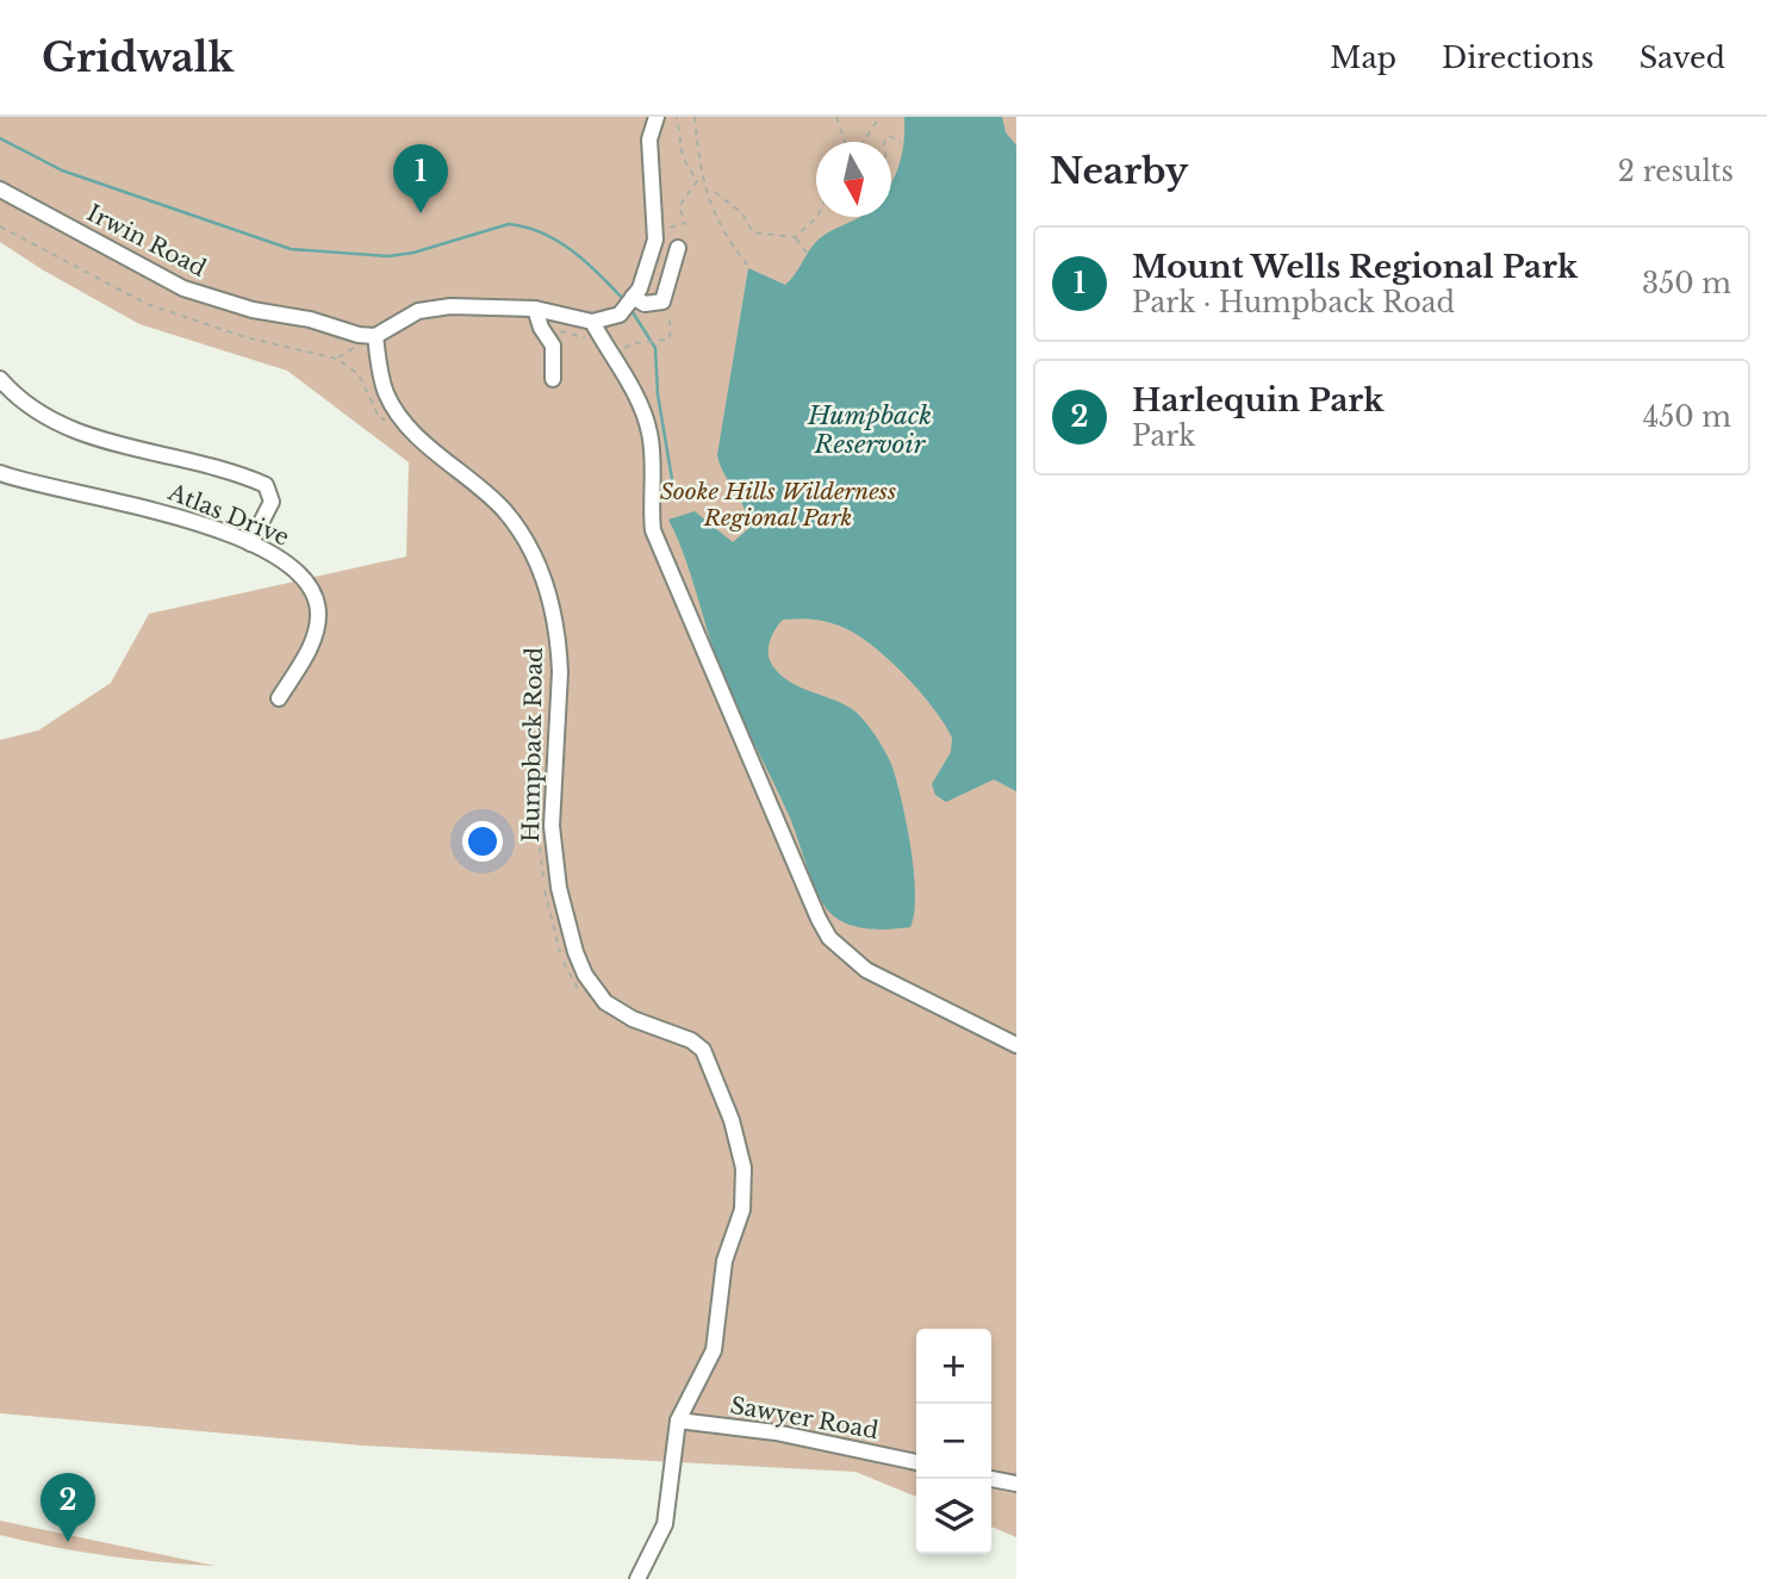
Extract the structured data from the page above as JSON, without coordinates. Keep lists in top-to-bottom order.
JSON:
{
  "streets": {
    "street": [
      "Irwin Road",
      "Atlas Drive",
      "Humpback Road",
      "Sawyer Road"
    ]
  },
  "crossings": [
    ["Irwin Road", "Humpback Road"],
    ["Humpback Road", "Sawyer Road"]
  ],
  "water": ["Humpback Reservoir"],
  "parks": ["Sooke Hills Wilderness Regional Park"],
  "north": "bottom",
  "page": {
    "header": "Gridwalk",
    "nav": ["Map", "Directions", "Saved"],
    "heading": ["Nearby", "2 results"],
    "pins": ["1", "2"],
    "list": [
      {
        "mark": "1",
        "name": "Mount Wells Regional Park",
        "note": "Park · Humpback Road",
        "value": "350 m"
      },
      {
        "mark": "2",
        "name": "Harlequin Park",
        "note": "Park",
        "value": "450 m"
      }
    ],
    "map_buttons": ["+", "−"]
  }
}
